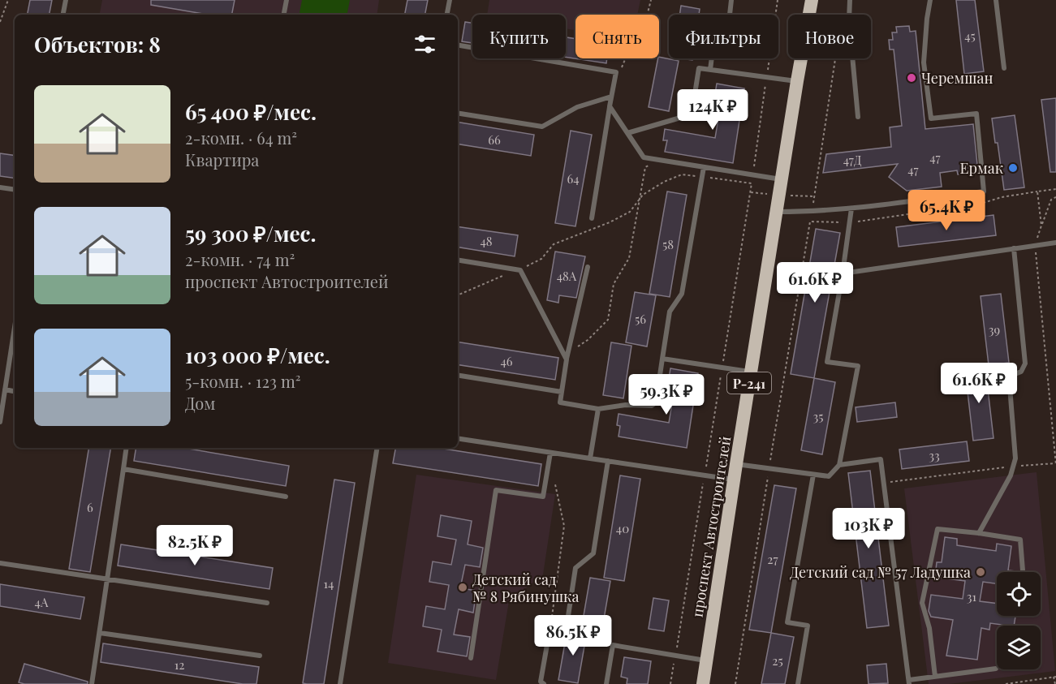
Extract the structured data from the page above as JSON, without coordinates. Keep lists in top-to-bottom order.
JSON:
{
  "streets": {
    "highway": ["Р-241", "проспект Автостроителей"]
  },
  "places": [
    "Черемшан",
    "Ермак",
    "Детский сад № 57 Ладушка",
    "Детский сад № 8 Рябинушка"
  ],
  "house_numbers": [
    "45",
    "66",
    "47",
    "47Д",
    "47",
    "64",
    "48",
    "58",
    "48А",
    "56",
    "39",
    "46",
    "35",
    "33",
    "6",
    "40",
    "27",
    "14",
    "31",
    "4А",
    "25",
    "12"
  ],
  "page": {
    "chip": [
      "Купить",
      "Снять",
      "Фильтры",
      "Новое"
    ],
    "heading": "Объектов: 8",
    "list": [
      {
        "name": "65 400 ₽/мес.",
        "note": "2-комн. · 64 m² · Квартира"
      },
      {
        "name": "59 300 ₽/мес.",
        "note": "2-комн. · 74 m² · проспект Автостроителей"
      },
      {
        "name": "103 000 ₽/мес.",
        "note": "5-комн. · 123 m² · Дом"
      }
    ],
    "price": [
      "124K ₽",
      "65.4K ₽",
      "61.6K ₽",
      "61.6K ₽",
      "59.3K ₽",
      "103K ₽",
      "82.5K ₽",
      "86.5K ₽"
    ]
  }
}
